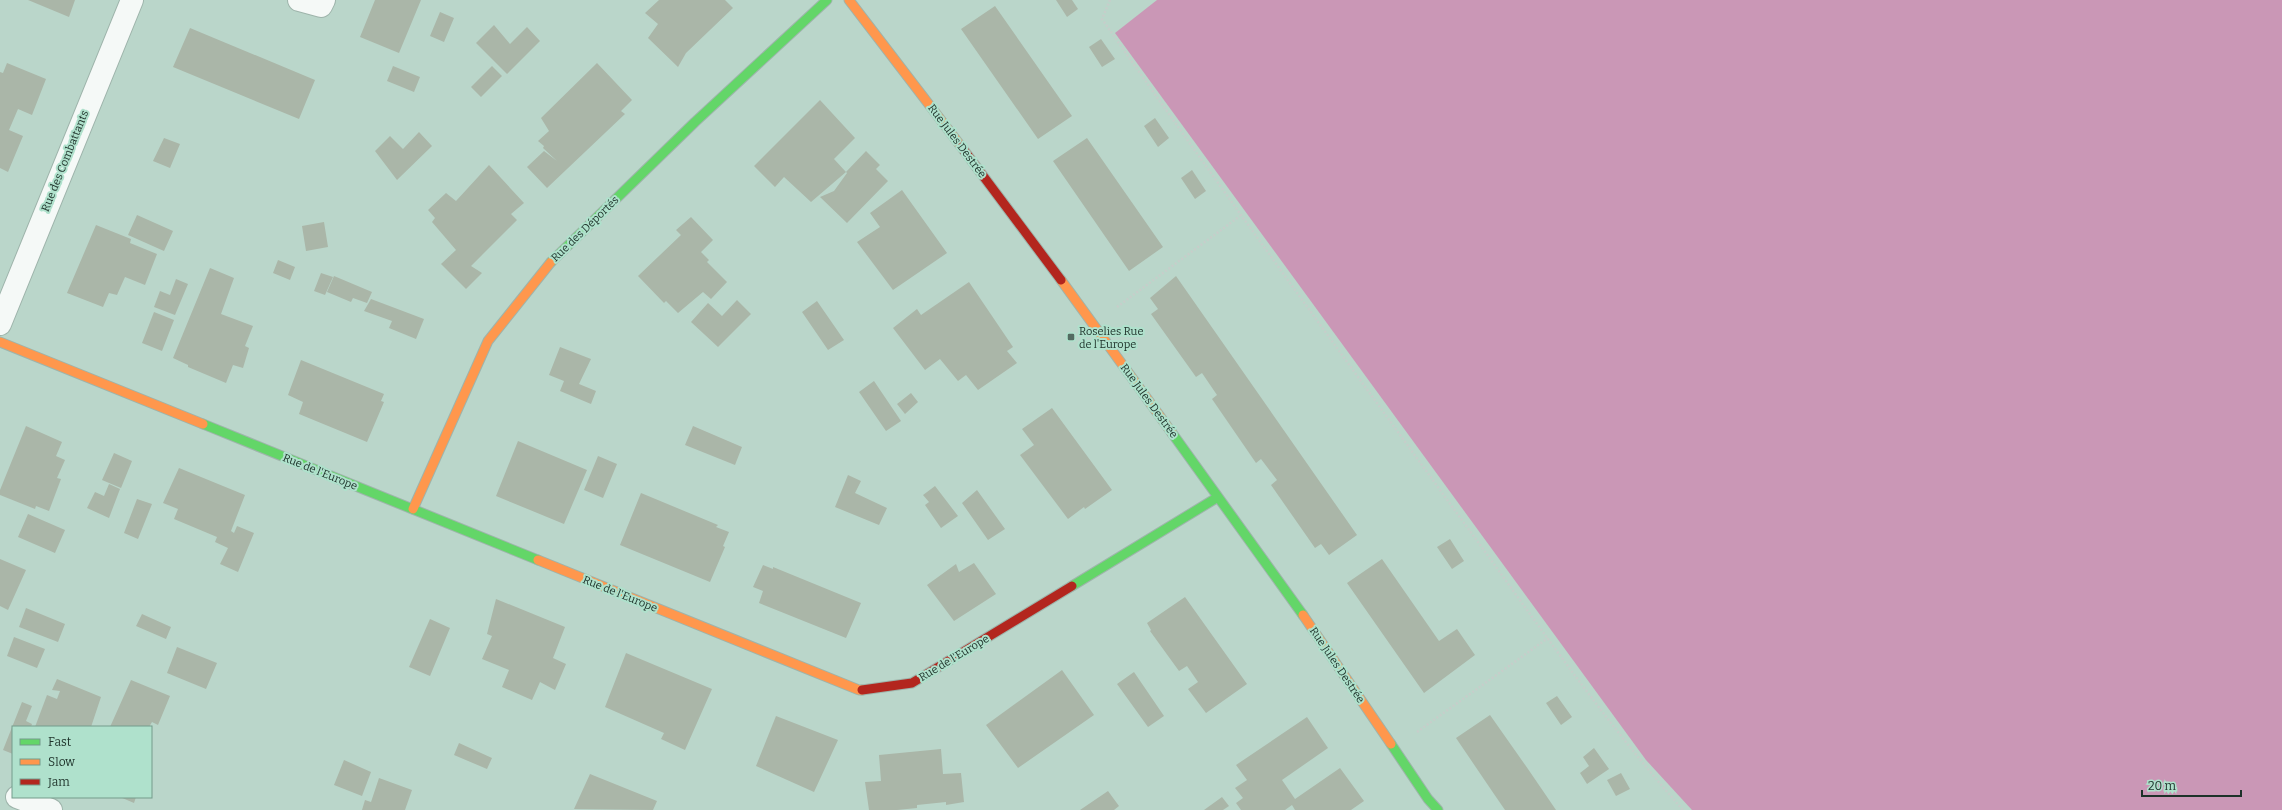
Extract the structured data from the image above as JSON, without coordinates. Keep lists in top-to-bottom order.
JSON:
{
  "streets": {
    "street": [
      "Rue Jules Destrée",
      "Rue des Combattants",
      "Rue des Déportés",
      "Rue de l'Europe"
    ]
  },
  "crossings": [
    ["Rue Jules Destrée", "Rue de l'Europe"],
    ["Rue des Déportés", "Rue de l'Europe"]
  ],
  "places": {
    "transit": ["Roselies Rue de l'Europe"]
  },
  "legend": ["Fast", "Slow", "Jam"],
  "scale_bar": "20 m"
}
